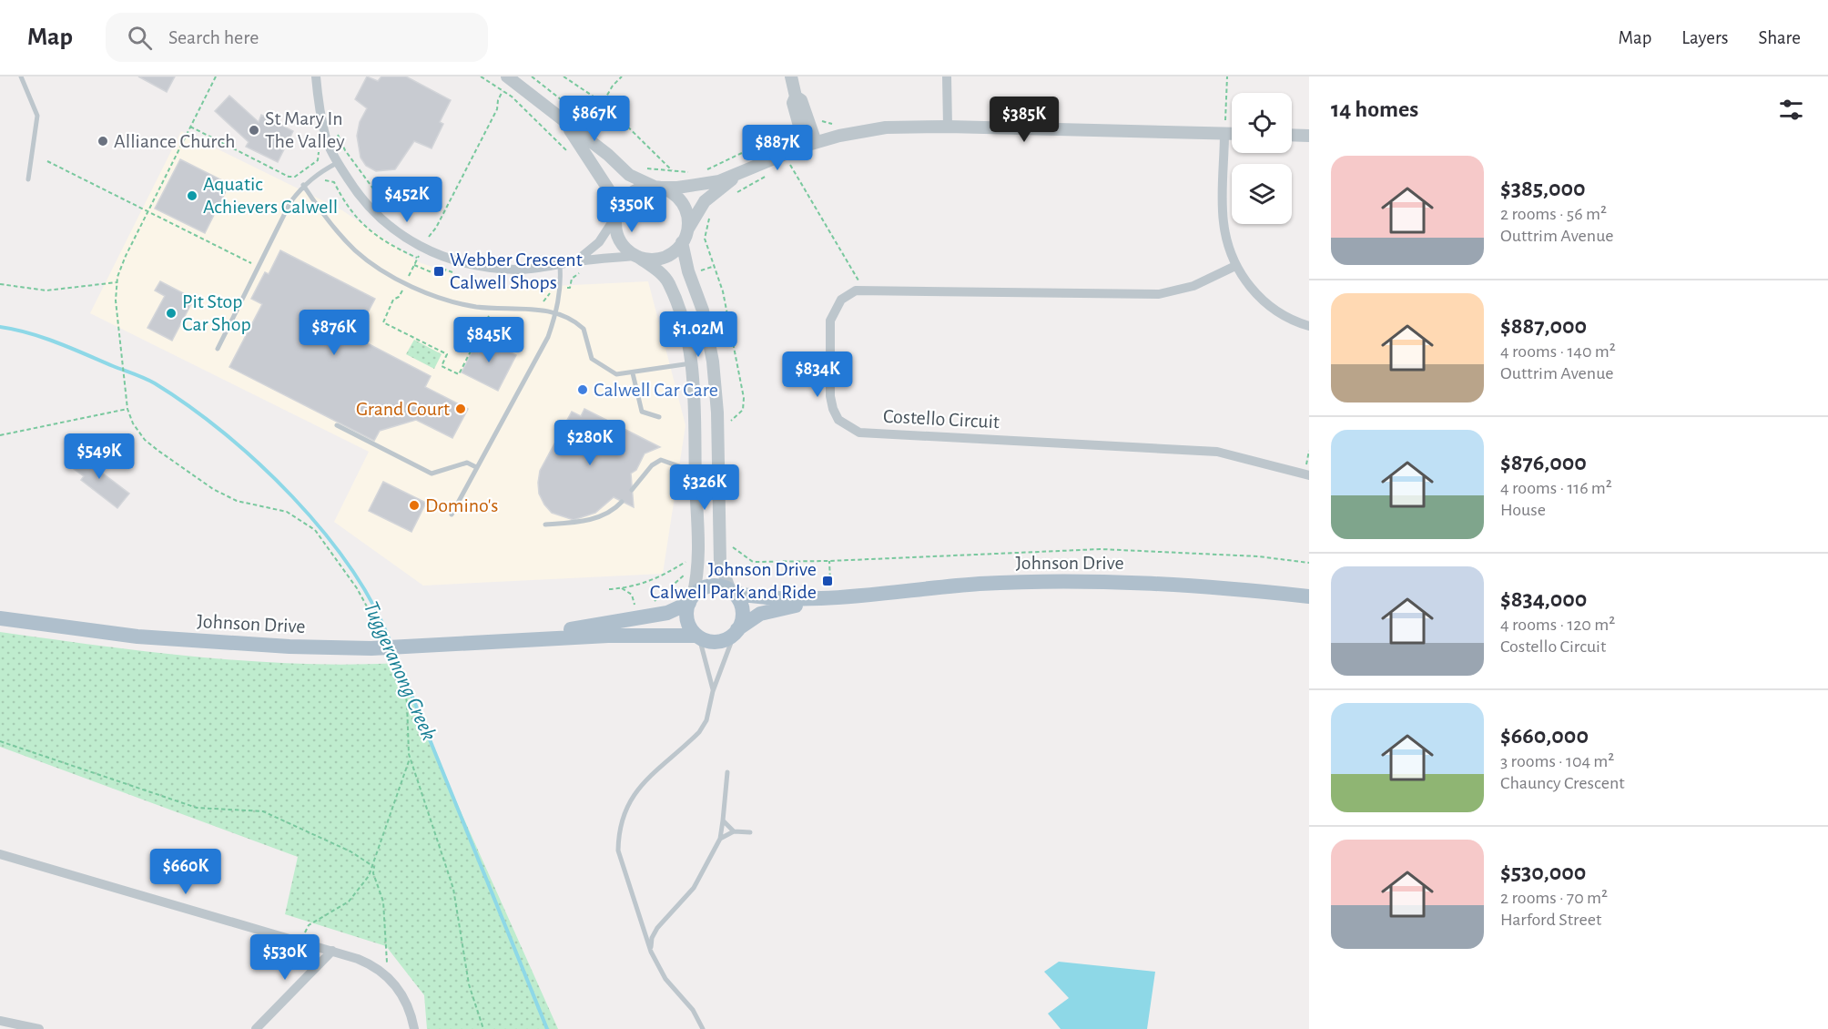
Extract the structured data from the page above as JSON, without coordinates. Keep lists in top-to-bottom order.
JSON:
{
  "streets": {
    "main road": ["Johnson Drive"],
    "street": ["Costello Circuit"]
  },
  "water": ["Tuggeranong Creek"],
  "places": {
    "other": [
      "St Mary In The Valley",
      "Alliance Church",
      "Aquatic Achievers Calwell",
      "Pit Stop Car Shop",
      "Calwell Car Care",
      "Grand Court",
      "Domino's"
    ],
    "transit": ["Webber Crescent Calwell Shops", "Johnson Drive Calwell Park and Ride"]
  },
  "page": {
    "header": "Map",
    "search": "Search here",
    "nav": ["Map", "Layers", "Share"],
    "heading": "14 homes",
    "price": [
      "$867K",
      "$385K",
      "$887K",
      "$452K",
      "$350K",
      "$876K",
      "$1.02M",
      "$845K",
      "$834K",
      "$280K",
      "$549K",
      "$326K",
      "$660K",
      "$530K"
    ],
    "list": [
      {
        "name": "$385,000",
        "note": "2 rooms · 56 m² · Outtrim Avenue"
      },
      {
        "name": "$887,000",
        "note": "4 rooms · 140 m² · Outtrim Avenue"
      },
      {
        "name": "$876,000",
        "note": "4 rooms · 116 m² · House"
      },
      {
        "name": "$834,000",
        "note": "4 rooms · 120 m² · Costello Circuit"
      },
      {
        "name": "$660,000",
        "note": "3 rooms · 104 m² · Chauncy Crescent"
      },
      {
        "name": "$530,000",
        "note": "2 rooms · 70 m² · Harford Street"
      }
    ]
  }
}
